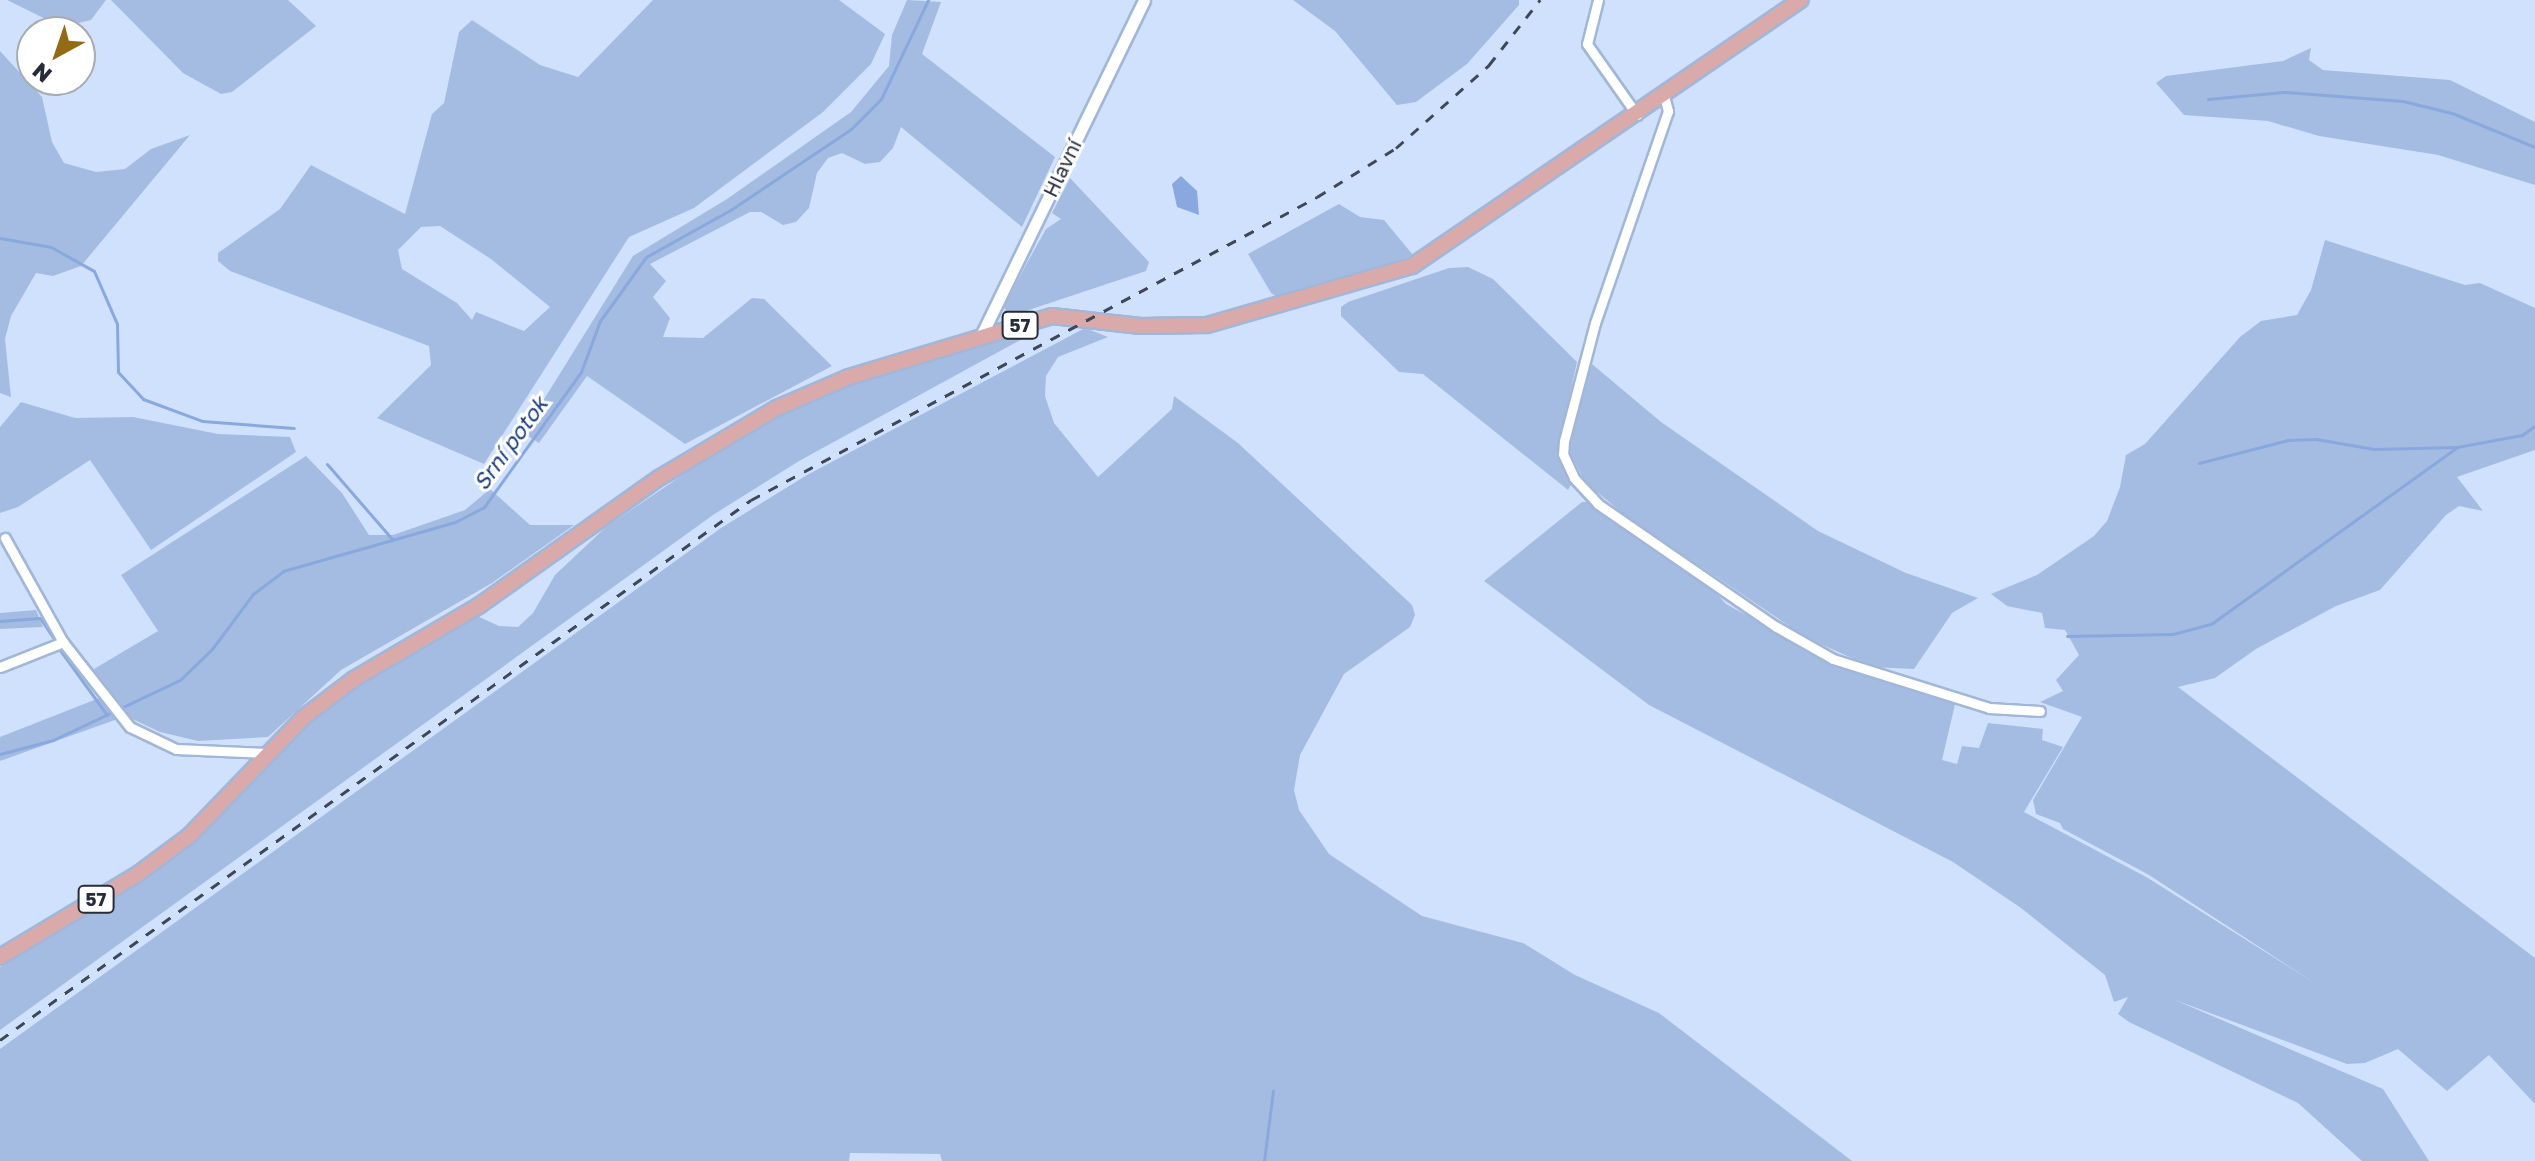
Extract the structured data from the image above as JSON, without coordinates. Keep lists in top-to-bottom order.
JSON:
{
  "streets": {
    "main road": ["57"],
    "street": ["Hlavní"]
  },
  "crossings": [
    ["Hlavní", "57"]
  ],
  "water": ["Srní potok"],
  "north": "bottom left"
}
